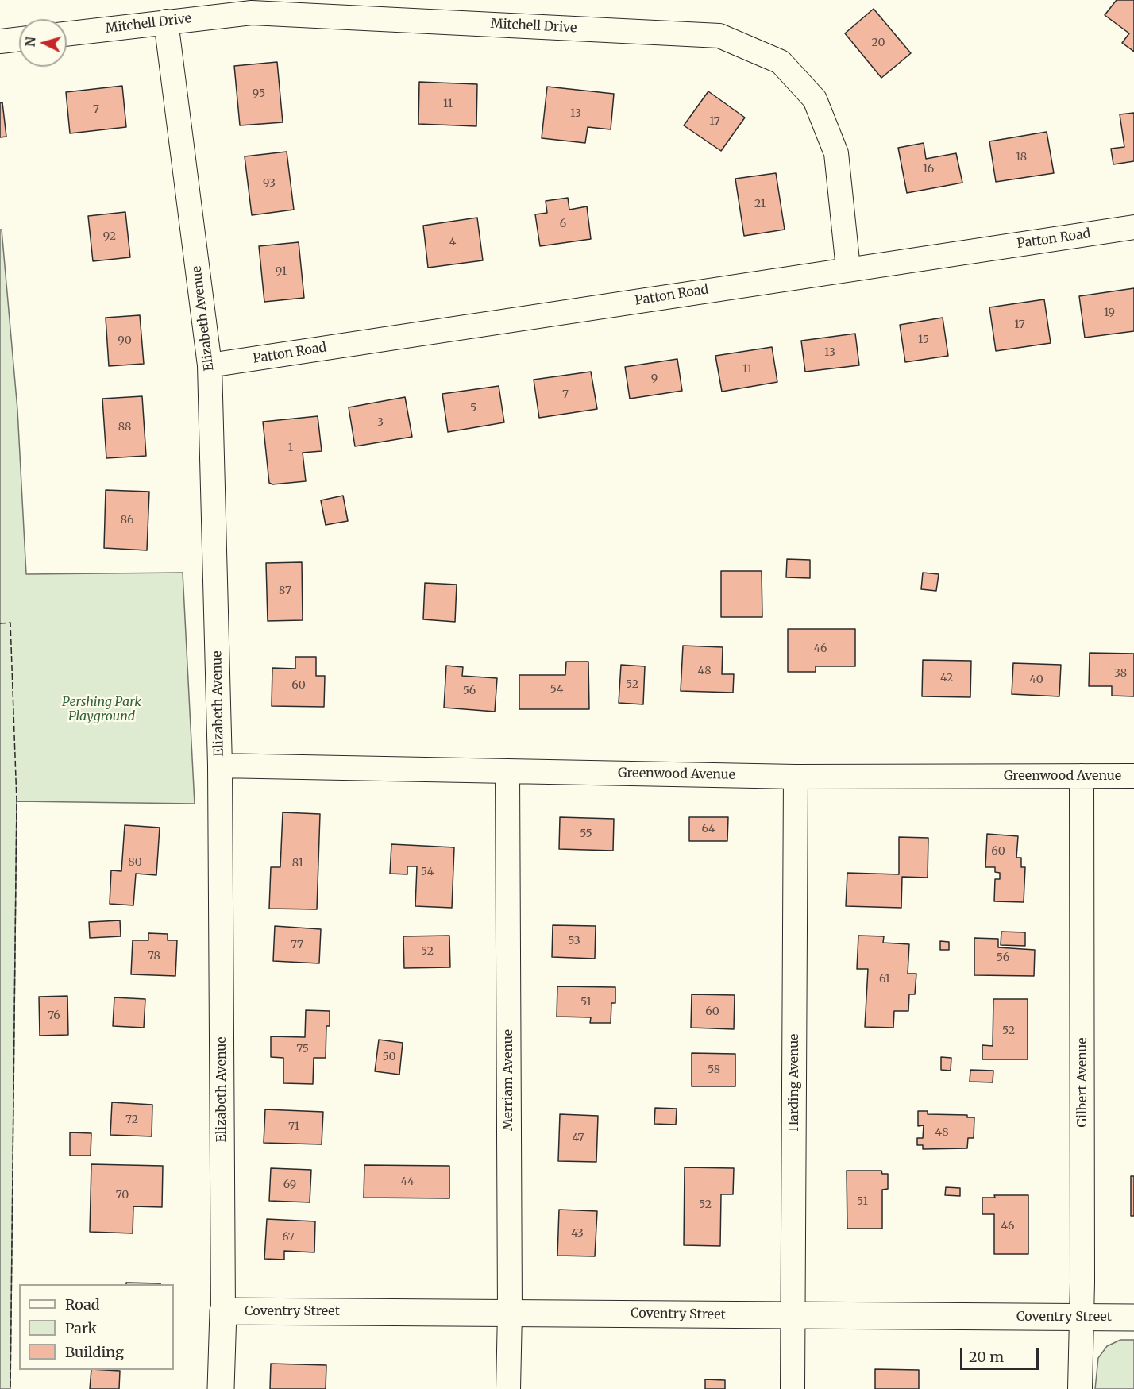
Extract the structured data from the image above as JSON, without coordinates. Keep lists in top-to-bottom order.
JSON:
{
  "streets": {
    "street": [
      "Mitchell Drive",
      "Patton Road",
      "Elizabeth Avenue",
      "Greenwood Avenue",
      "Merriam Avenue",
      "Harding Avenue",
      "Gilbert Avenue",
      "Coventry Street"
    ]
  },
  "crossings": [
    ["Mitchell Drive", "Patton Road"],
    ["Mitchell Drive", "Elizabeth Avenue"],
    ["Patton Road", "Elizabeth Avenue"],
    ["Elizabeth Avenue", "Greenwood Avenue"],
    ["Elizabeth Avenue", "Coventry Street"],
    ["Greenwood Avenue", "Merriam Avenue"],
    ["Greenwood Avenue", "Harding Avenue"],
    ["Greenwood Avenue", "Gilbert Avenue"],
    ["Merriam Avenue", "Coventry Street"],
    ["Harding Avenue", "Coventry Street"],
    ["Gilbert Avenue", "Coventry Street"]
  ],
  "parks": ["Pershing Park Playground"],
  "house_numbers": [
    "20",
    "95",
    "11",
    "7",
    "13",
    "17",
    "18",
    "16",
    "93",
    "21",
    "6",
    "92",
    "4",
    "91",
    "19",
    "17",
    "15",
    "90",
    "13",
    "11",
    "9",
    "7",
    "5",
    "3",
    "88",
    "1",
    "86",
    "87",
    "46",
    "48",
    "38",
    "42",
    "40",
    "52",
    "60",
    "54",
    "56",
    "64",
    "55",
    "60",
    "80",
    "81",
    "54",
    "53",
    "77",
    "52",
    "78",
    "56",
    "61",
    "51",
    "60",
    "76",
    "52",
    "75",
    "50",
    "58",
    "72",
    "71",
    "48",
    "47",
    "44",
    "69",
    "70",
    "51",
    "52",
    "46",
    "43",
    "67"
  ],
  "legend": ["Road", "Park", "Building"],
  "scale_bar": "20 m",
  "north": "left"
}
